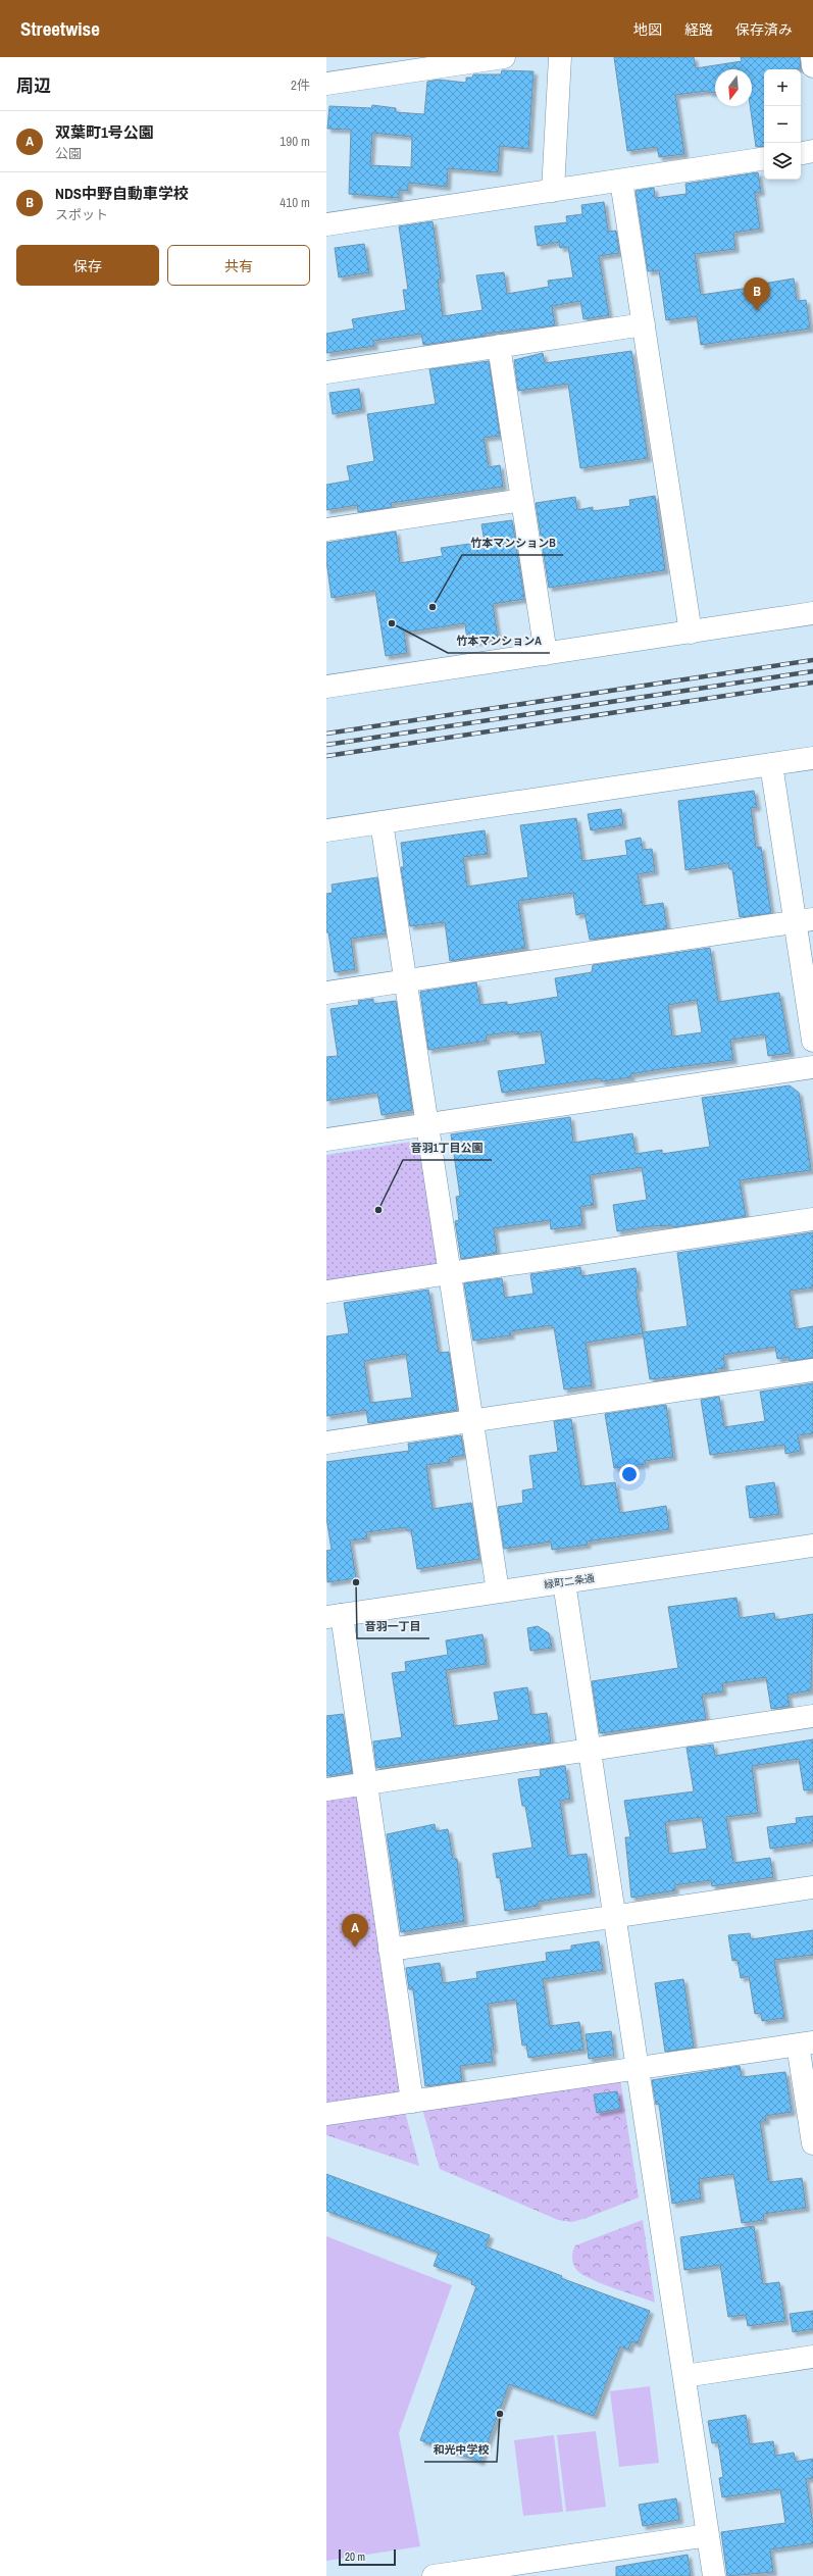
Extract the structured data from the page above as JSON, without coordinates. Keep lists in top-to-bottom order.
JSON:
{
  "streets": {
    "street": ["緑町二条通"]
  },
  "places": [
    "竹本マンションB",
    "竹本マンションA",
    "音羽1丁目公園",
    "音羽一丁目",
    "和光中学校"
  ],
  "scale_bar": "20 m",
  "north": "bottom",
  "page": {
    "header": "Streetwise",
    "nav": ["地図", "経路", "保存済み"],
    "heading": ["周辺", "2件"],
    "map_buttons": ["+", "−"],
    "list": [
      {
        "mark": "A",
        "name": "双葉町1号公園",
        "note": "公園",
        "value": "190 m"
      },
      {
        "mark": "B",
        "name": "NDS中野自動車学校",
        "note": "スポット",
        "value": "410 m"
      }
    ],
    "buttons": ["保存", "共有"],
    "pins": ["B", "A"],
    "scale": "20 m"
  }
}
